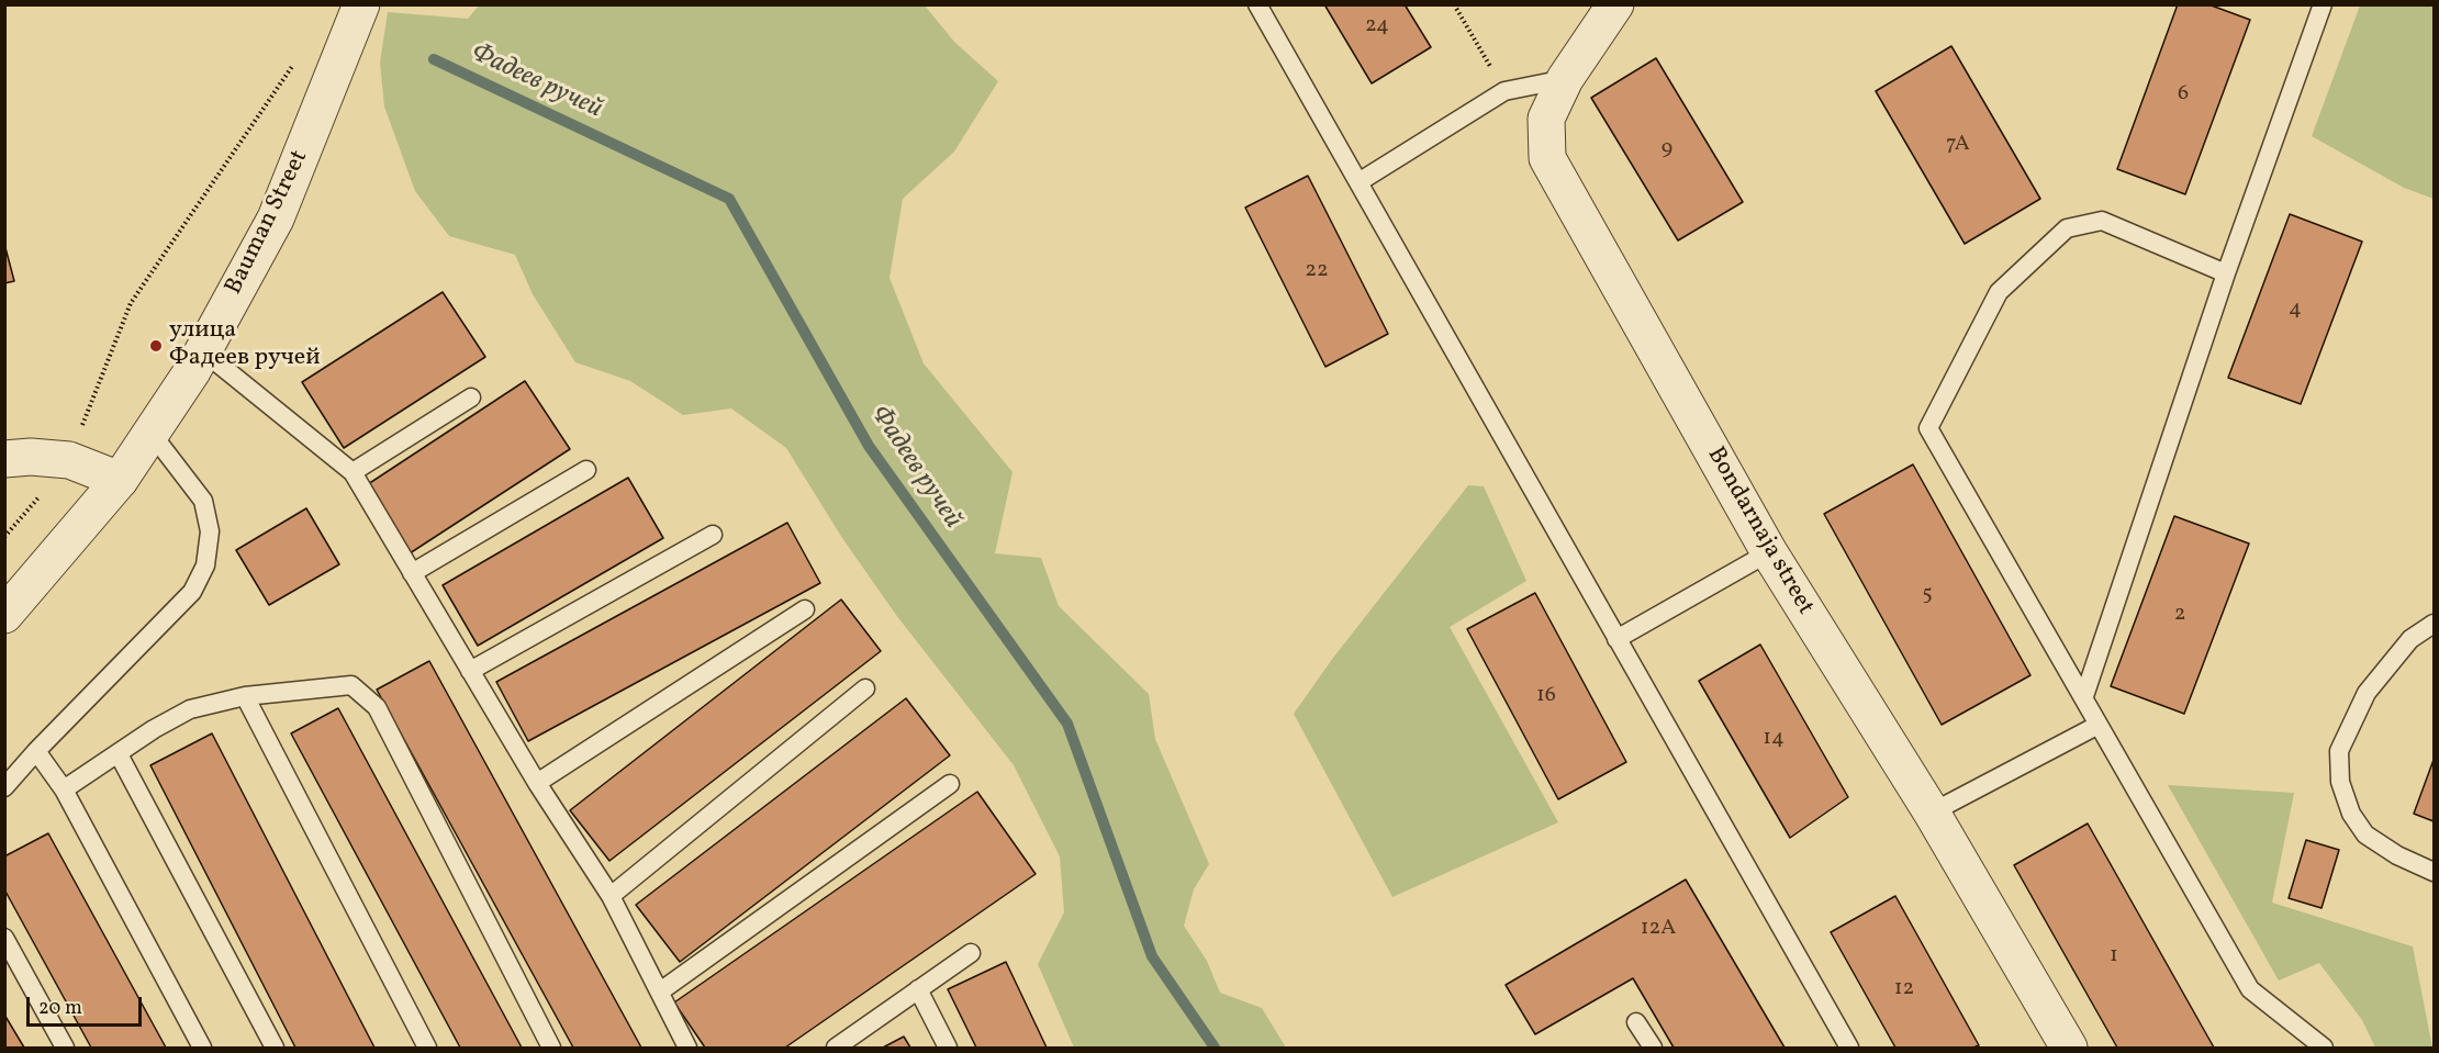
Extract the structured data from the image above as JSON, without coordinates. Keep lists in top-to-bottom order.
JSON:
{
  "streets": {
    "street": ["Bauman Street", "Bondarnaja street"]
  },
  "water": ["Фадеев ручей"],
  "places": ["улица Фадеев ручей"],
  "house_numbers": [
    "24",
    "6",
    "7А",
    "9",
    "22",
    "4",
    "5",
    "2",
    "16",
    "14",
    "12А",
    "1",
    "12"
  ],
  "scale_bar": "20 m"
}
